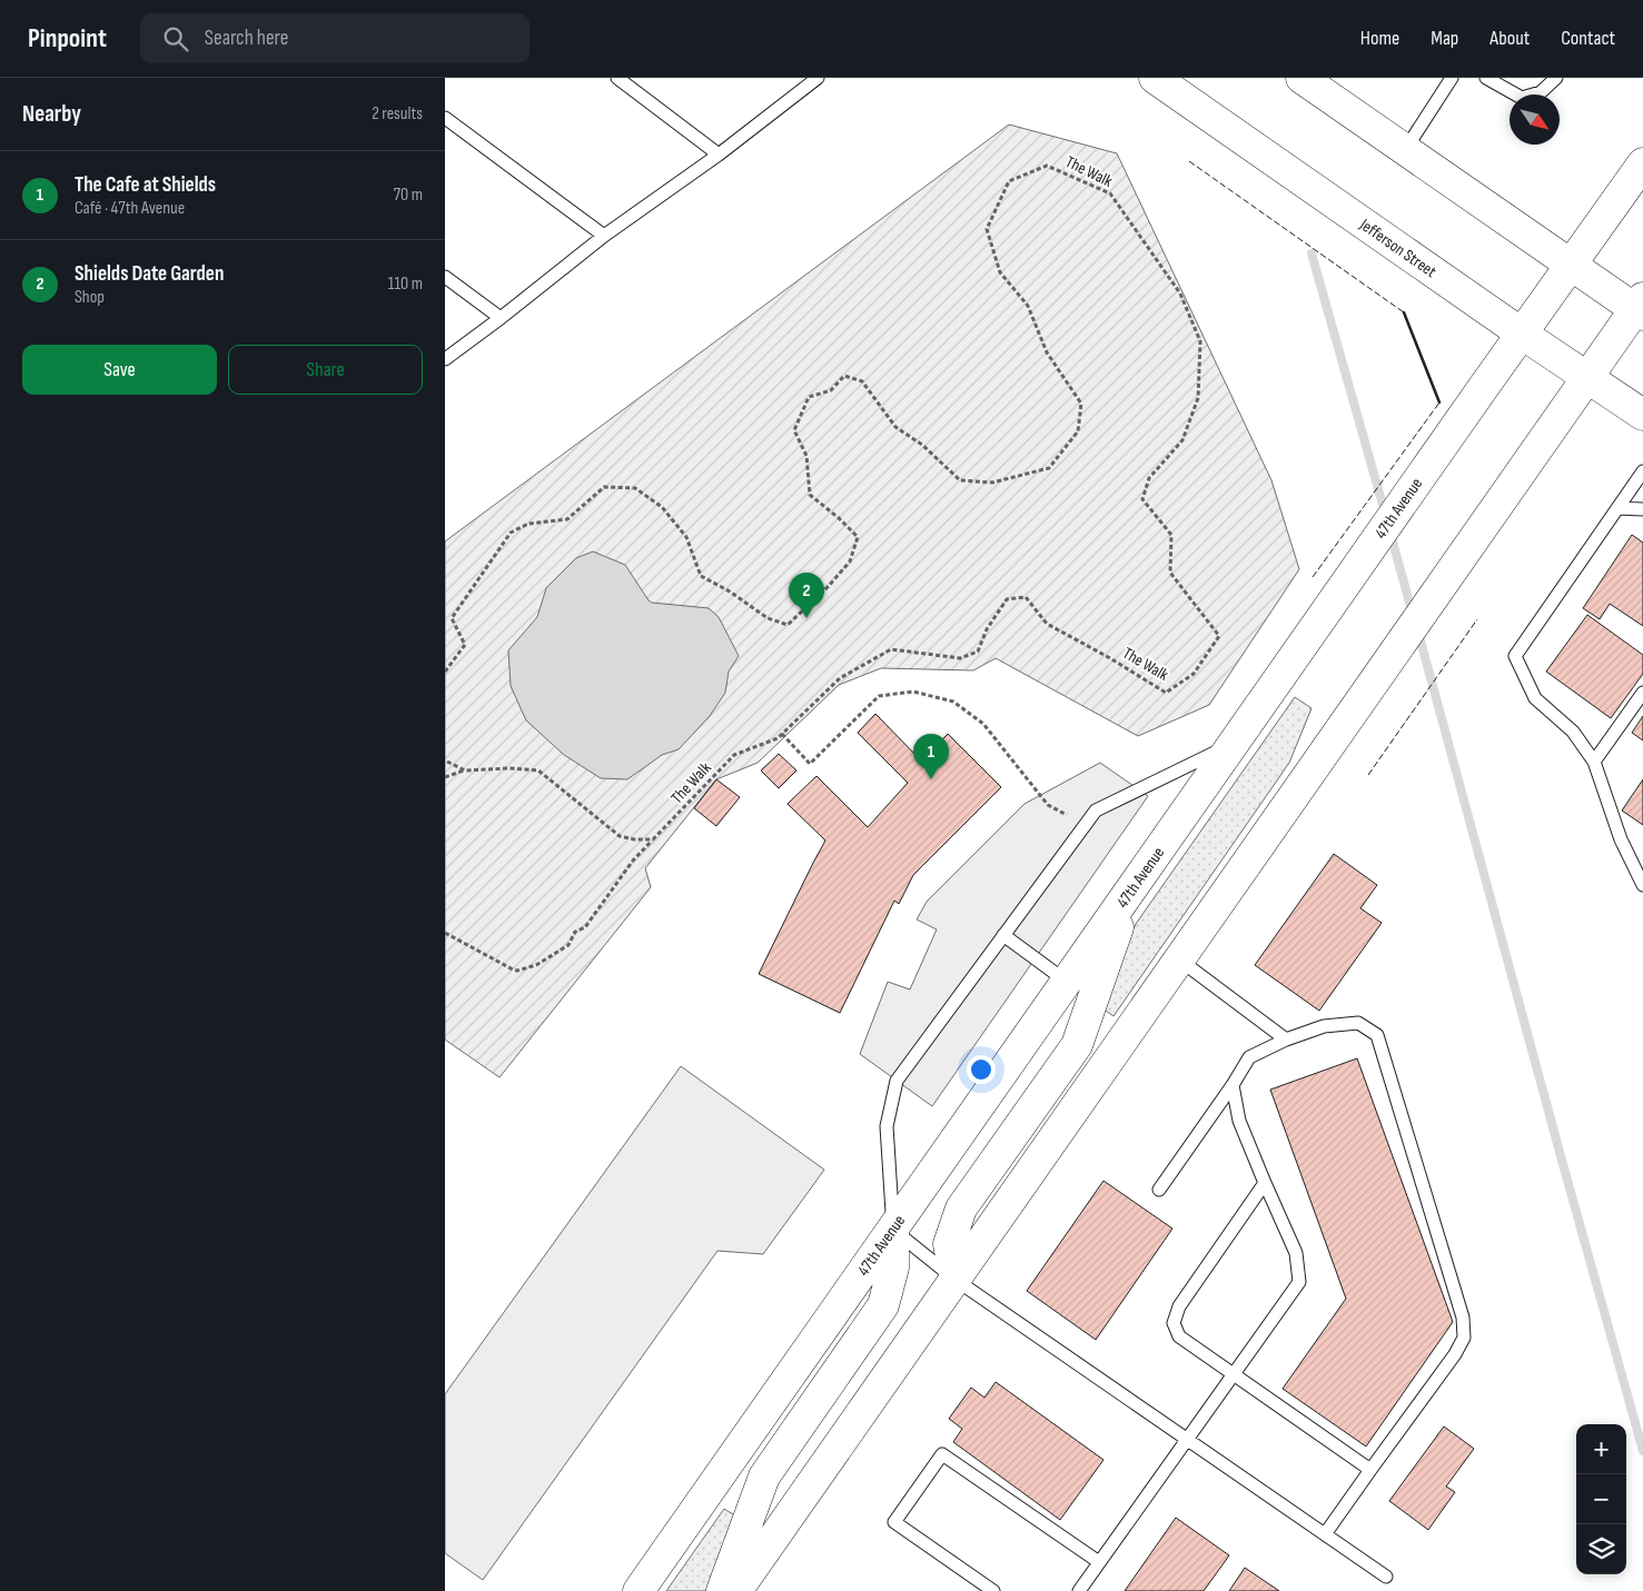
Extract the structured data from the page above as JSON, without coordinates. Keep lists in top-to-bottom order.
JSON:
{
  "streets": {
    "main road": ["Jefferson Street", "47th Avenue"],
    "path": ["The Walk"]
  },
  "crossings": [
    ["Jefferson Street", "47th Avenue"]
  ],
  "north": "bottom right",
  "page": {
    "header": "Pinpoint",
    "search": "Search here",
    "nav": [
      "Home",
      "Map",
      "About",
      "Contact"
    ],
    "heading": ["Nearby", "2 results"],
    "list": [
      {
        "mark": "1",
        "name": "The Cafe at Shields",
        "note": "Café · 47th Avenue",
        "value": "70 m"
      },
      {
        "mark": "2",
        "name": "Shields Date Garden",
        "note": "Shop",
        "value": "110 m"
      }
    ],
    "buttons": ["Save", "Share"],
    "pins": ["2", "1"],
    "map_buttons": ["+", "−"]
  }
}
